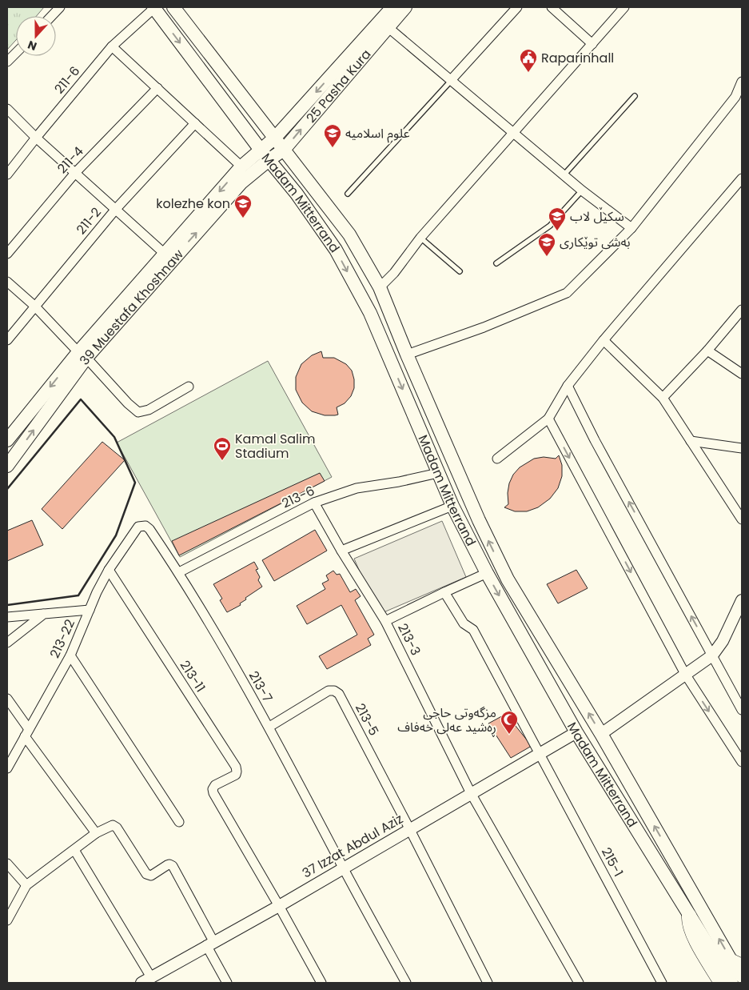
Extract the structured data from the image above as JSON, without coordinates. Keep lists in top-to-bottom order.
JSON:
{
  "streets": {
    "main road": ["25 Pasha Kura", "Madam Mitterrand", "39 Muestafa Khoshnaw"],
    "street": [
      "211-6",
      "211-4",
      "211-2",
      "213-6",
      "213-22",
      "213-3",
      "213-11",
      "213-7",
      "213-5",
      "37 Izzat Abdul Aziz",
      "215-1"
    ]
  },
  "crossings": [
    ["211-6", "Madam Mitterrand"],
    ["25 Pasha Kura", "Madam Mitterrand"],
    ["25 Pasha Kura", "39 Muestafa Khoshnaw"],
    ["Madam Mitterrand", "39 Muestafa Khoshnaw"],
    ["Madam Mitterrand", "213-6"],
    ["Madam Mitterrand", "37 Izzat Abdul Aziz"],
    ["213-6", "213-3"],
    ["213-6", "213-7"],
    ["213-22", "213-11"],
    ["213-22", "213-7"],
    ["213-3", "37 Izzat Abdul Aziz"],
    ["213-11", "37 Izzat Abdul Aziz"],
    ["213-7", "213-5"],
    ["213-7", "37 Izzat Abdul Aziz"],
    ["213-5", "37 Izzat Abdul Aziz"],
    ["37 Izzat Abdul Aziz", "215-1"]
  ],
  "places": {
    "public building": ["Raparinhall"],
    "school or university": [
      "علوم اسلاميه",
      "kolezhe kon",
      "سكیڵ لاب",
      "بە‌شی توێكاری"
    ],
    "sports": ["Kamal Salim Stadium"],
    "mosque": ["مزگەوتی حاجی ڕەشید عەلی خەفاف"]
  },
  "north": "bottom"
}
